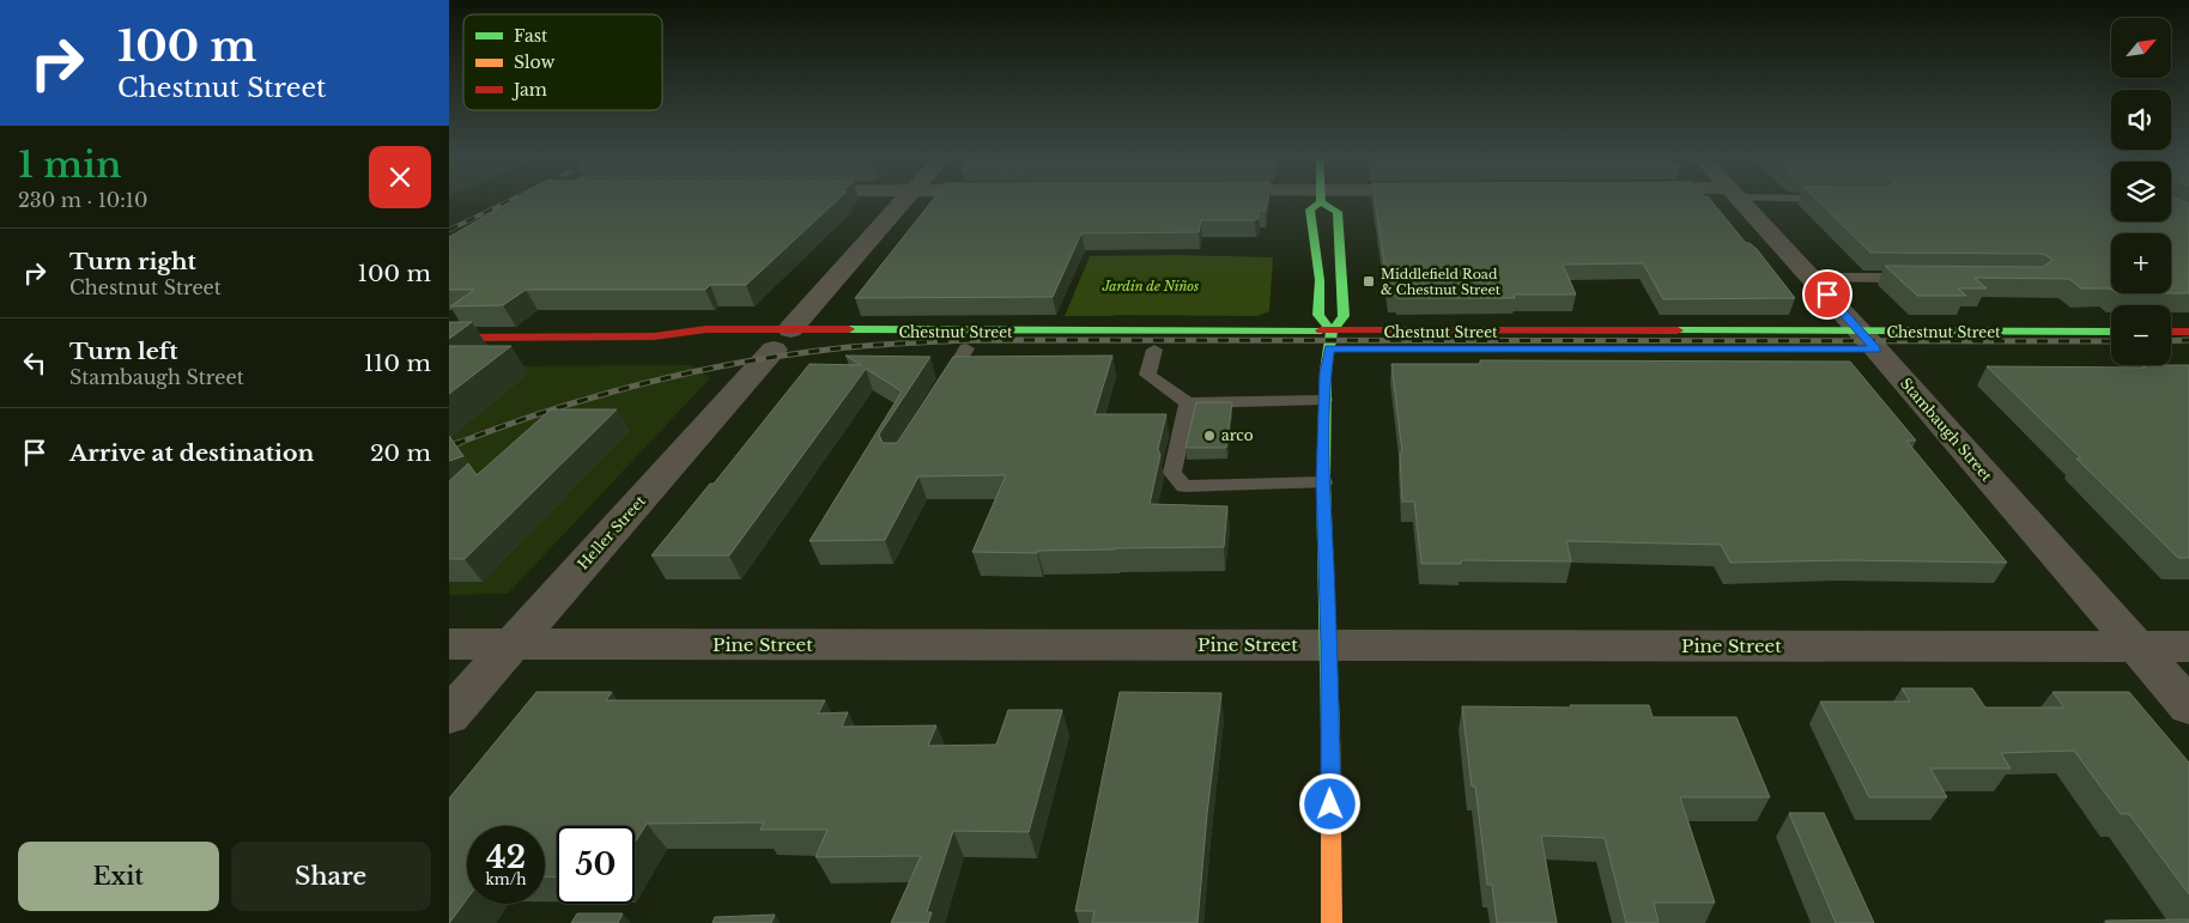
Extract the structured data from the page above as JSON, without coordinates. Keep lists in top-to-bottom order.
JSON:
{
  "streets": {
    "street": [
      "Chestnut Street",
      "Stambaugh Street",
      "Heller Street",
      "Pine Street"
    ]
  },
  "crossings": [
    ["Chestnut Street", "Stambaugh Street"],
    ["Chestnut Street", "Heller Street"],
    ["Stambaugh Street", "Pine Street"],
    ["Heller Street", "Pine Street"]
  ],
  "parks": ["Jardin de Niños"],
  "places": {
    "transit": ["Middlefield Road & Chestnut Street"],
    "other": ["arco"]
  },
  "legend": ["Fast", "Slow", "Jam"],
  "north": "top right",
  "page": {
    "turn": ["100 m", "Chestnut Street"],
    "map_buttons": ["+", "−"],
    "heading": ["1 min", "230 m · 10:10"],
    "list": [
      {
        "name": "Turn right",
        "note": "Chestnut Street",
        "value": "100 m"
      },
      {
        "name": "Turn left",
        "note": "Stambaugh Street",
        "value": "110 m"
      },
      {
        "name": "Arrive at destination",
        "value": "20 m"
      }
    ],
    "speed": "42 km/h",
    "limit": "50",
    "buttons": ["Exit", "Share"]
  }
}
